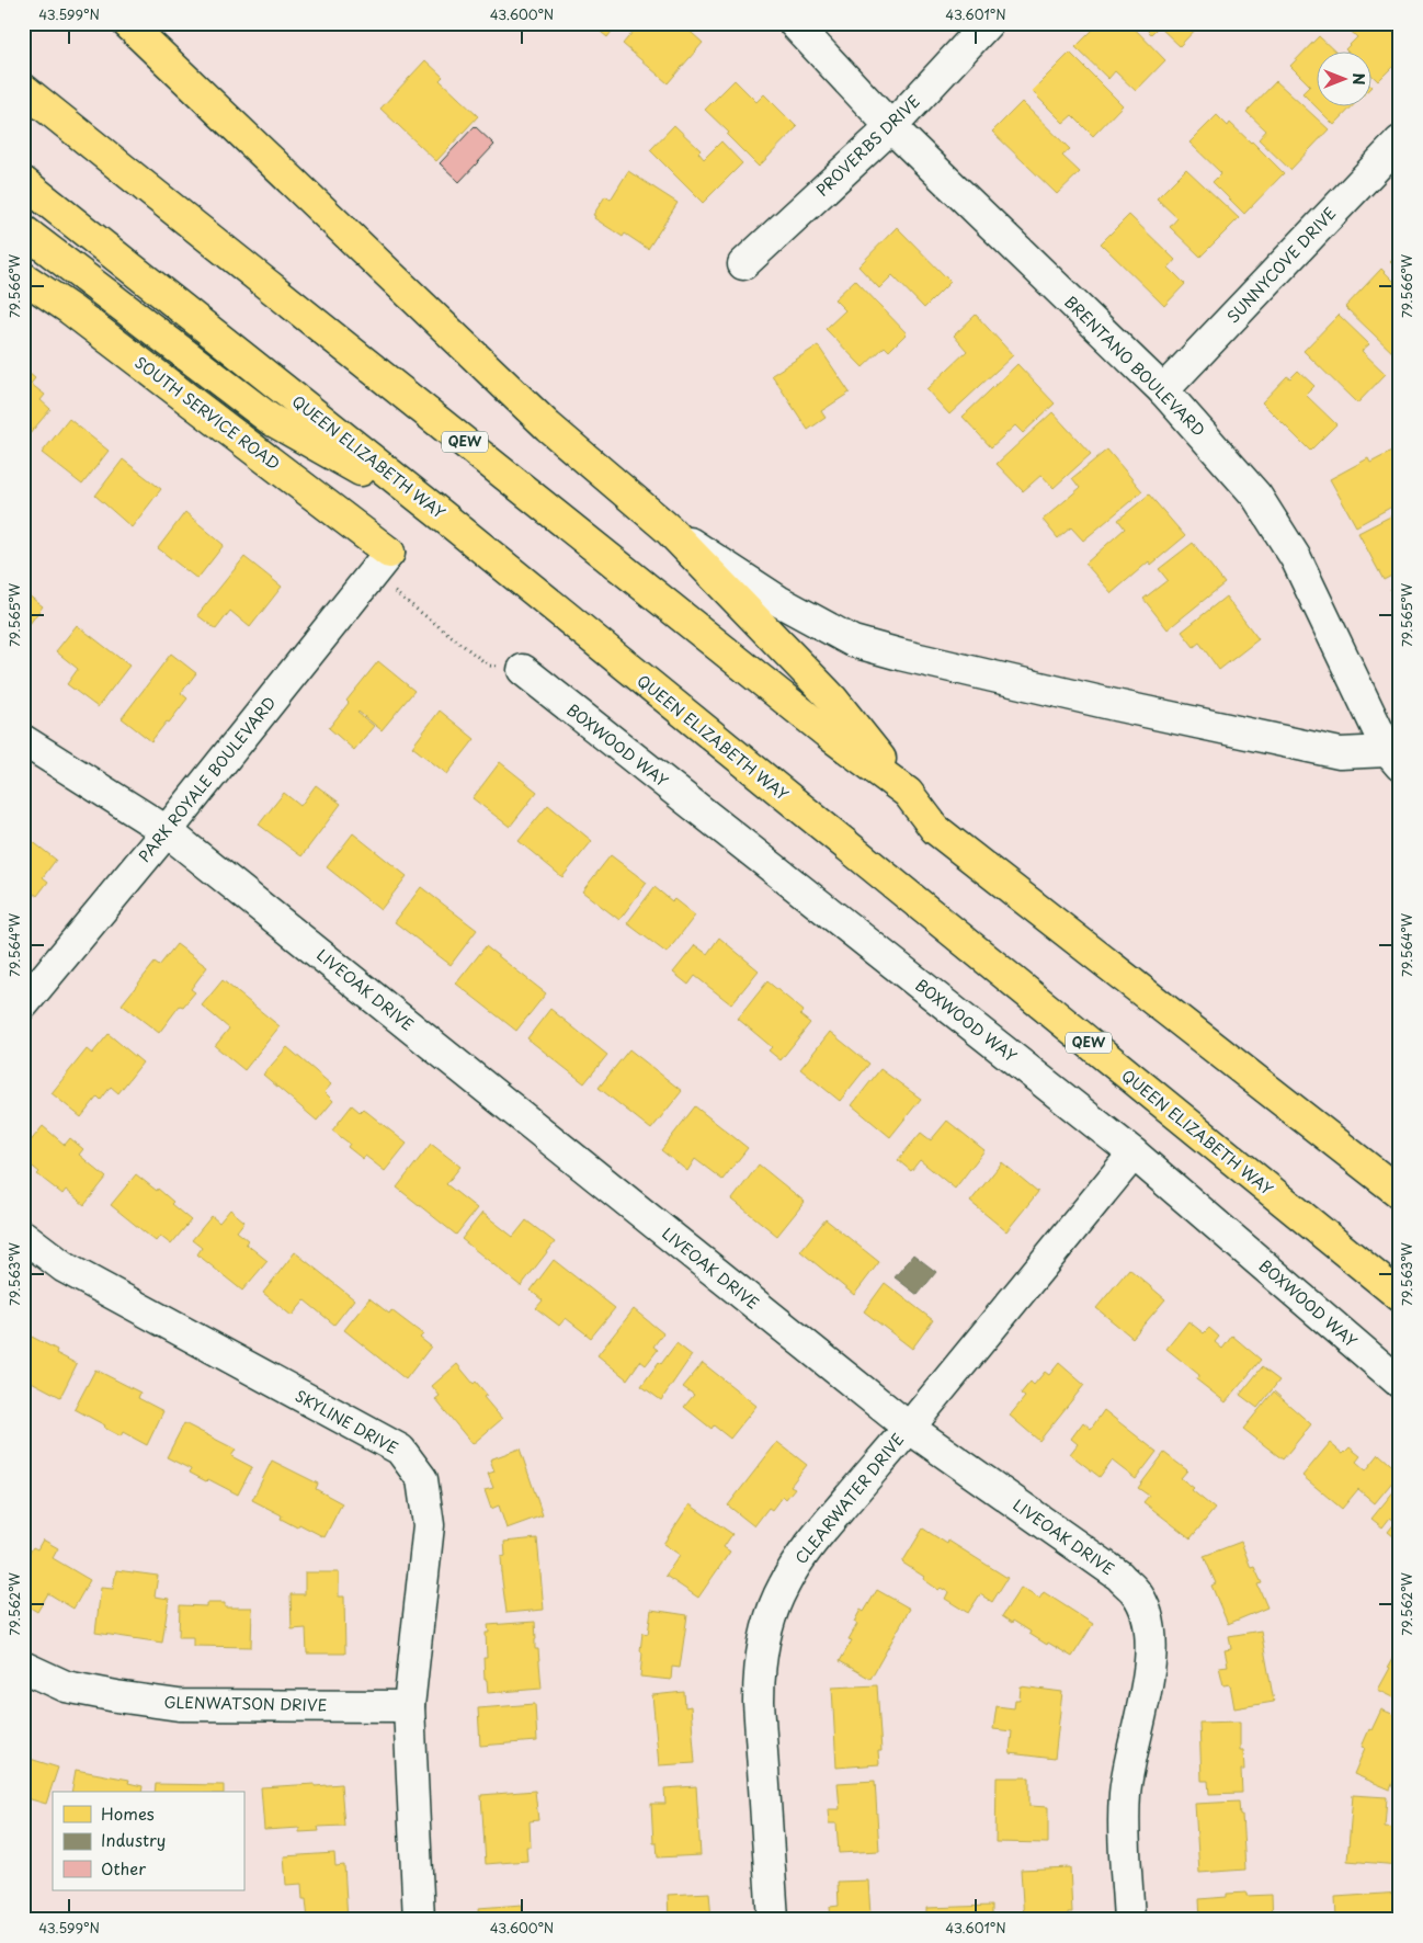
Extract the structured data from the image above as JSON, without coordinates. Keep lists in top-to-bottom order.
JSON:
{
  "streets": {
    "main road": ["SOUTH SERVICE ROAD", "QEW", "QUEEN ELIZABETH WAY"],
    "street": [
      "PROVERBS DRIVE",
      "SUNNYCOVE DRIVE",
      "BRENTANO BOULEVARD",
      "BOXWOOD WAY",
      "PARK ROYALE BOULEVARD",
      "LIVEOAK DRIVE",
      "SKYLINE DRIVE",
      "CLEARWATER DRIVE",
      "GLENWATSON DRIVE"
    ]
  },
  "crossings": [
    ["PROVERBS DRIVE", "BRENTANO BOULEVARD"],
    ["SUNNYCOVE DRIVE", "BRENTANO BOULEVARD"],
    ["SOUTH SERVICE ROAD", "PARK ROYALE BOULEVARD"],
    ["BOXWOOD WAY", "CLEARWATER DRIVE"],
    ["PARK ROYALE BOULEVARD", "LIVEOAK DRIVE"],
    ["LIVEOAK DRIVE", "CLEARWATER DRIVE"],
    ["SKYLINE DRIVE", "GLENWATSON DRIVE"]
  ],
  "legend": ["Homes", "Industry", "Other"],
  "north": "right",
  "coordinates": [
    "43.599°N",
    "43.600°N",
    "43.601°N",
    "79.566°W",
    "79.565°W",
    "79.564°W",
    "79.563°W",
    "79.562°W"
  ]
}
